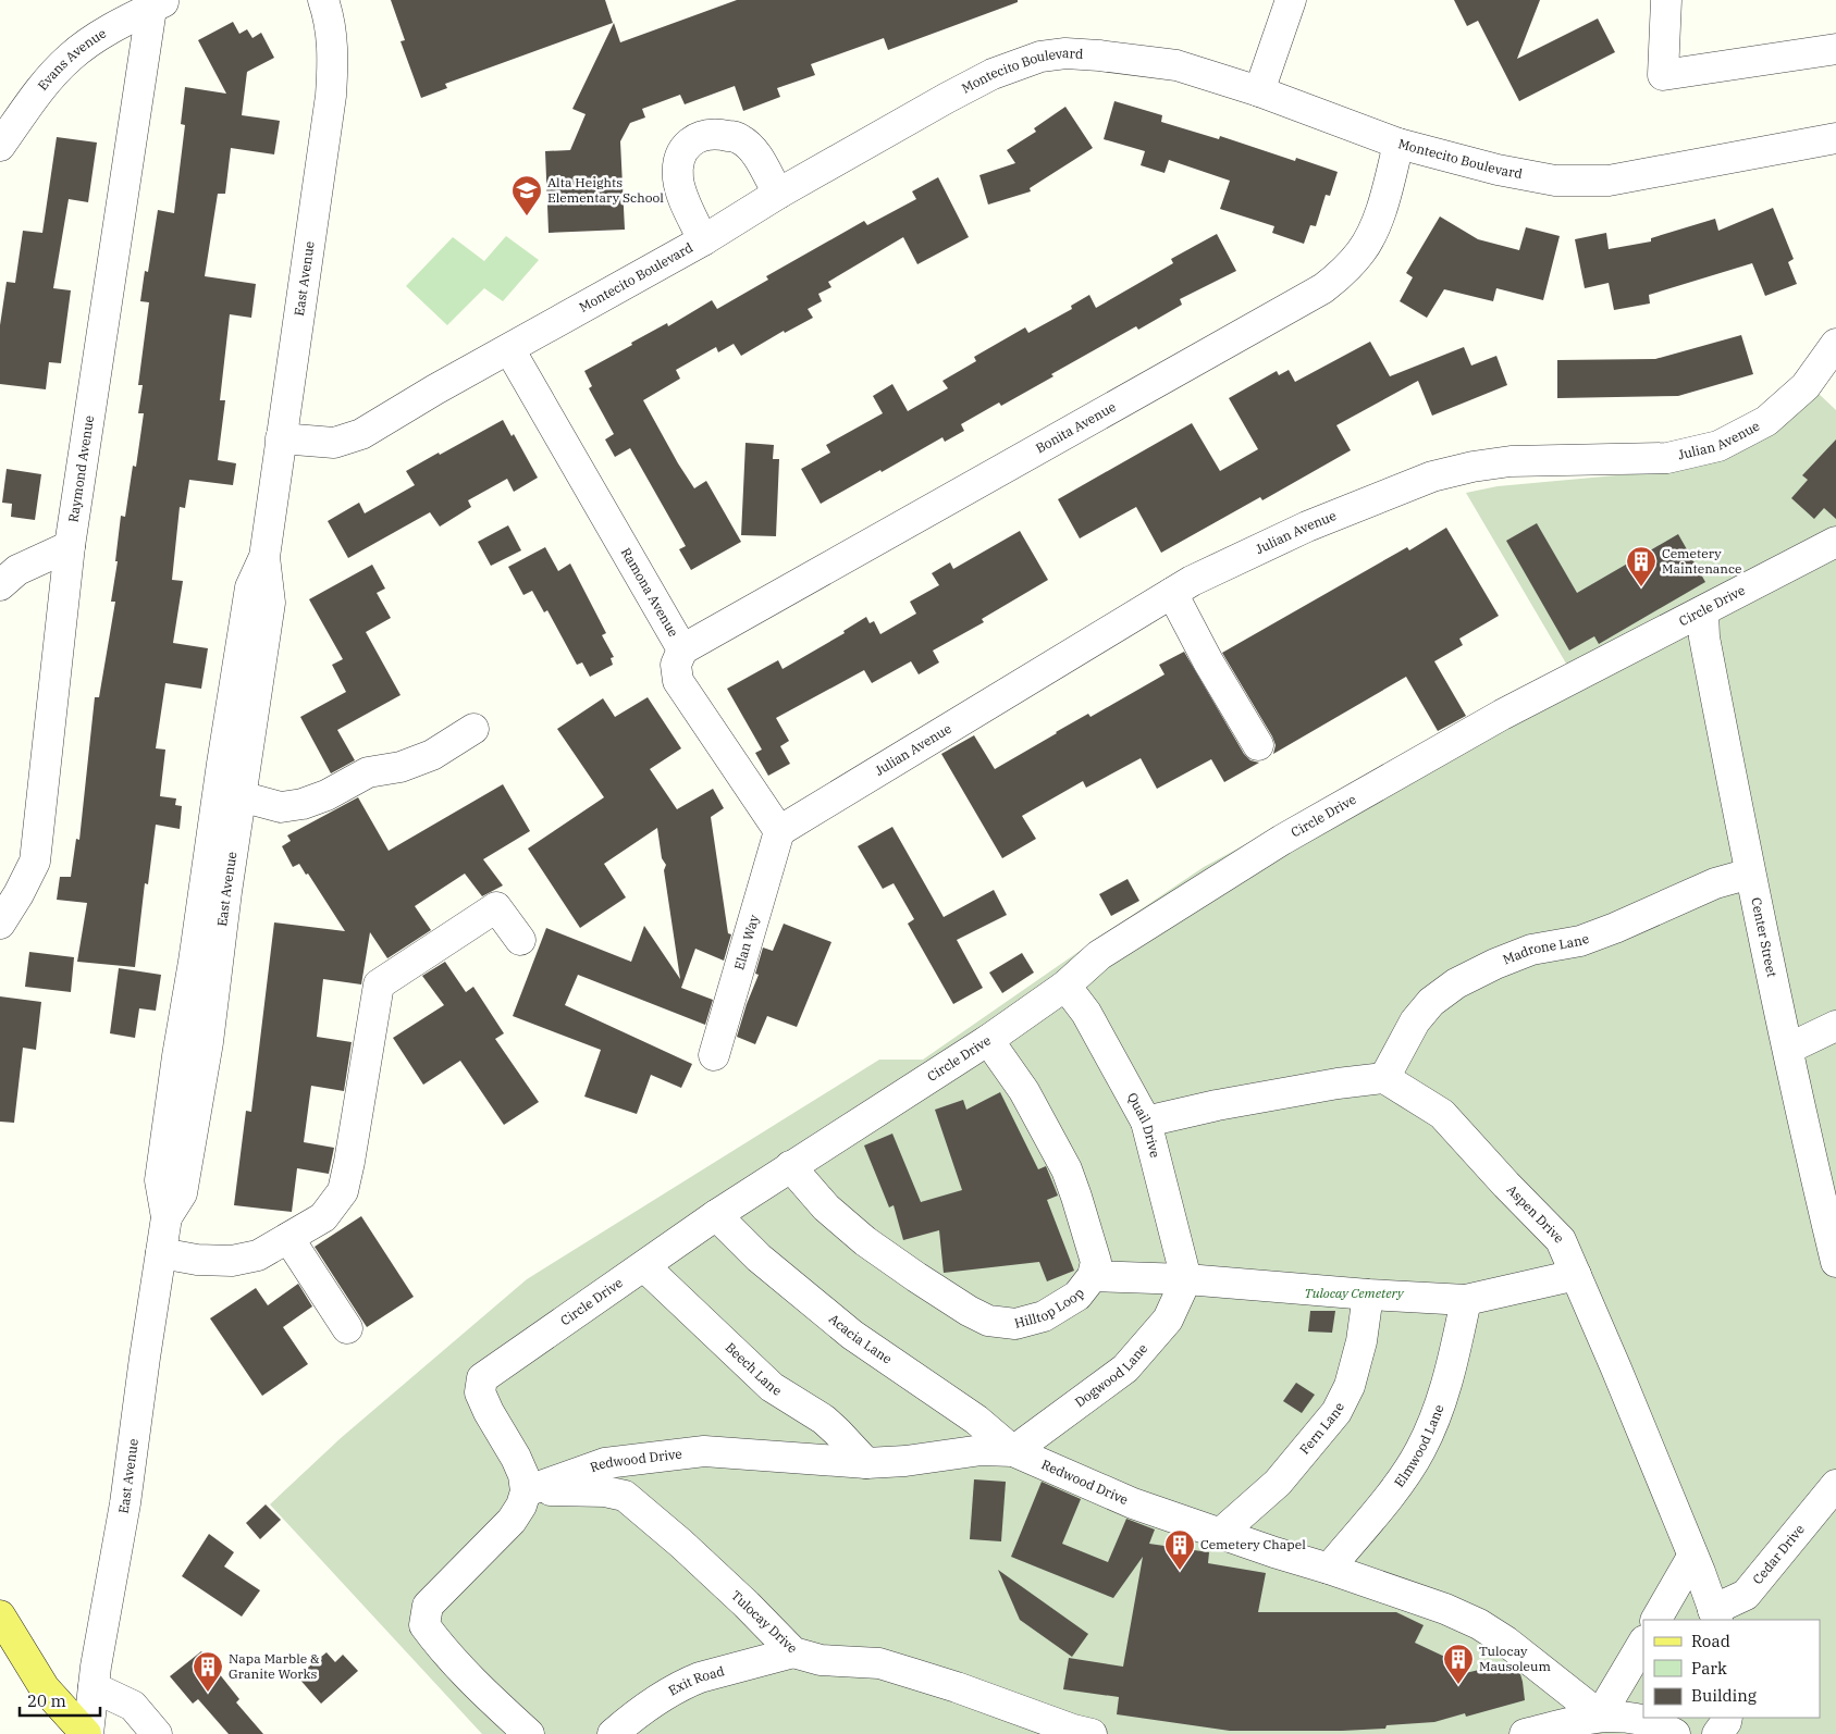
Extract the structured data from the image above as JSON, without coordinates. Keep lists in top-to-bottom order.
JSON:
{
  "streets": {
    "street": [
      "Evans Avenue",
      "Montecito Boulevard",
      "East Avenue",
      "Bonita Avenue",
      "Julian Avenue",
      "Raymond Avenue",
      "Ramona Avenue",
      "Circle Drive",
      "Center Street",
      "Elan Way",
      "Madrone Lane",
      "Quail Drive",
      "Aspen Drive",
      "Hilltop Loop",
      "Acacia Lane",
      "Beech Lane",
      "Dogwood Lane",
      "Fern Lane",
      "Elmwood Lane",
      "Redwood Drive",
      "Cedar Drive",
      "Tulocay Drive",
      "Exit Road"
    ]
  },
  "crossings": [
    ["Evans Avenue", "Raymond Avenue"],
    ["Montecito Boulevard", "East Avenue"],
    ["Montecito Boulevard", "Bonita Avenue"],
    ["Montecito Boulevard", "Ramona Avenue"],
    ["Bonita Avenue", "Ramona Avenue"],
    ["Julian Avenue", "Ramona Avenue"],
    ["Julian Avenue", "Elan Way"],
    ["Ramona Avenue", "Elan Way"],
    ["Circle Drive", "Center Street"],
    ["Circle Drive", "Quail Drive"],
    ["Circle Drive", "Hilltop Loop"],
    ["Circle Drive", "Acacia Lane"],
    ["Circle Drive", "Beech Lane"],
    ["Circle Drive", "Redwood Drive"],
    ["Circle Drive", "Tulocay Drive"],
    ["Center Street", "Madrone Lane"],
    ["Madrone Lane", "Aspen Drive"],
    ["Quail Drive", "Dogwood Lane"],
    ["Aspen Drive", "Cedar Drive"],
    ["Acacia Lane", "Dogwood Lane"],
    ["Acacia Lane", "Redwood Drive"],
    ["Beech Lane", "Redwood Drive"],
    ["Dogwood Lane", "Redwood Drive"],
    ["Fern Lane", "Redwood Drive"],
    ["Elmwood Lane", "Redwood Drive"],
    ["Redwood Drive", "Tulocay Drive"],
    ["Tulocay Drive", "Exit Road"]
  ],
  "parks": ["Tulocay Cemetery"],
  "places": {
    "school or university": ["Alta Heights Elementary School"],
    "building": [
      "Cemetery Maintenance",
      "Cemetery Chapel",
      "Tulocay Mausoleum",
      "Napa Marble & Granite Works"
    ]
  },
  "legend": ["Road", "Park", "Building"],
  "scale_bar": "20 m"
}
